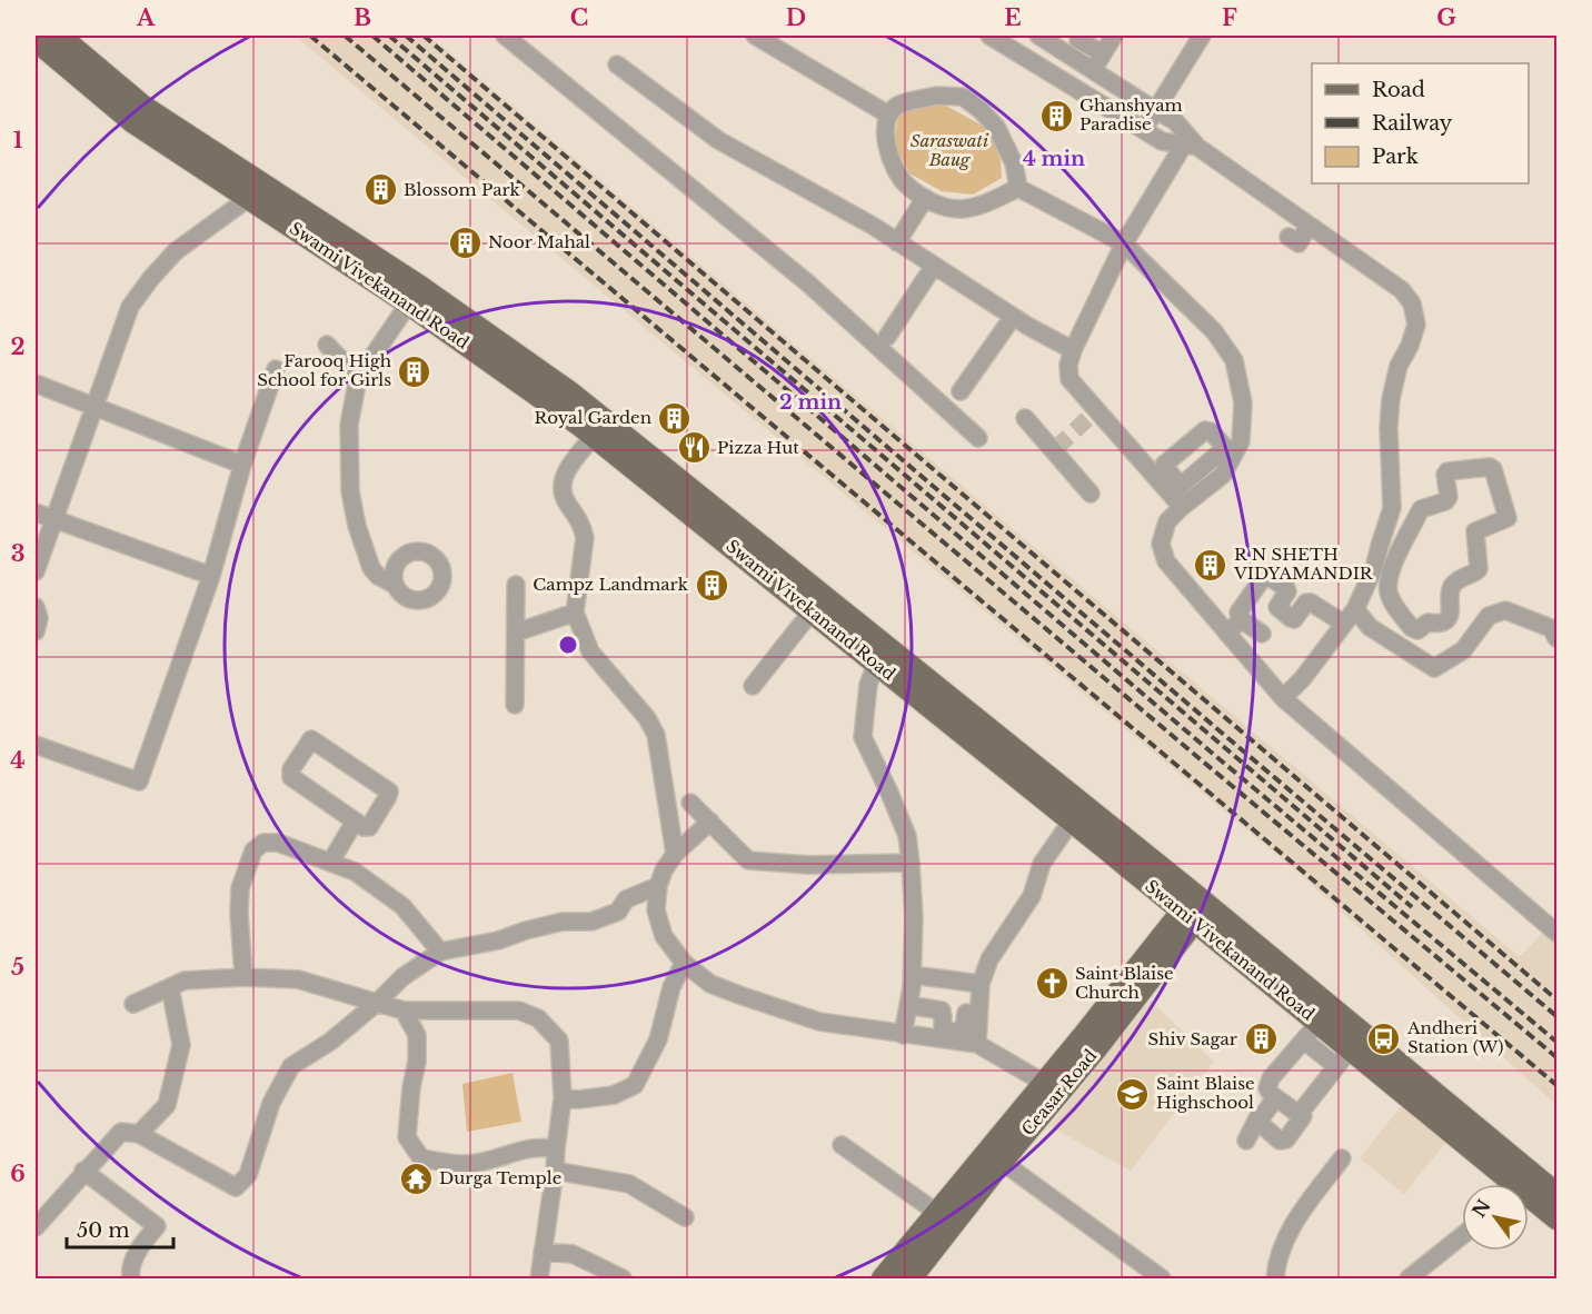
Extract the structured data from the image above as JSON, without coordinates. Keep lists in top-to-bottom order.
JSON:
{
  "streets": {
    "main road": ["Swami Vivekanand Road", "Ceasar Road"]
  },
  "crossings": [
    ["Swami Vivekanand Road", "Ceasar Road"]
  ],
  "parks": ["Saraswati Baug"],
  "places": {
    "building": [
      "Ghanshyam Paradise",
      "Blossom Park",
      "Noor Mahal",
      "Farooq High School for Girls",
      "Royal Garden",
      "R N SHETH VIDYAMANDIR",
      "Campz Landmark",
      "Shiv Sagar"
    ],
    "restaurant": ["Pizza Hut"],
    "church": ["Saint Blaise Church"],
    "bus stop": ["Andheri Station (W)"],
    "school or university": ["Saint Blaise Highschool"],
    "temple": ["Durga Temple"]
  },
  "legend": ["Road", "Railway", "Park"],
  "scale_bar": "50 m",
  "north": "top left",
  "grid": {
    "columns": [
      "A",
      "B",
      "C",
      "D",
      "E",
      "F",
      "G"
    ],
    "rows": [
      "1",
      "2",
      "3",
      "4",
      "5",
      "6"
    ]
  },
  "rings": ["4 min", "2 min"]
}
